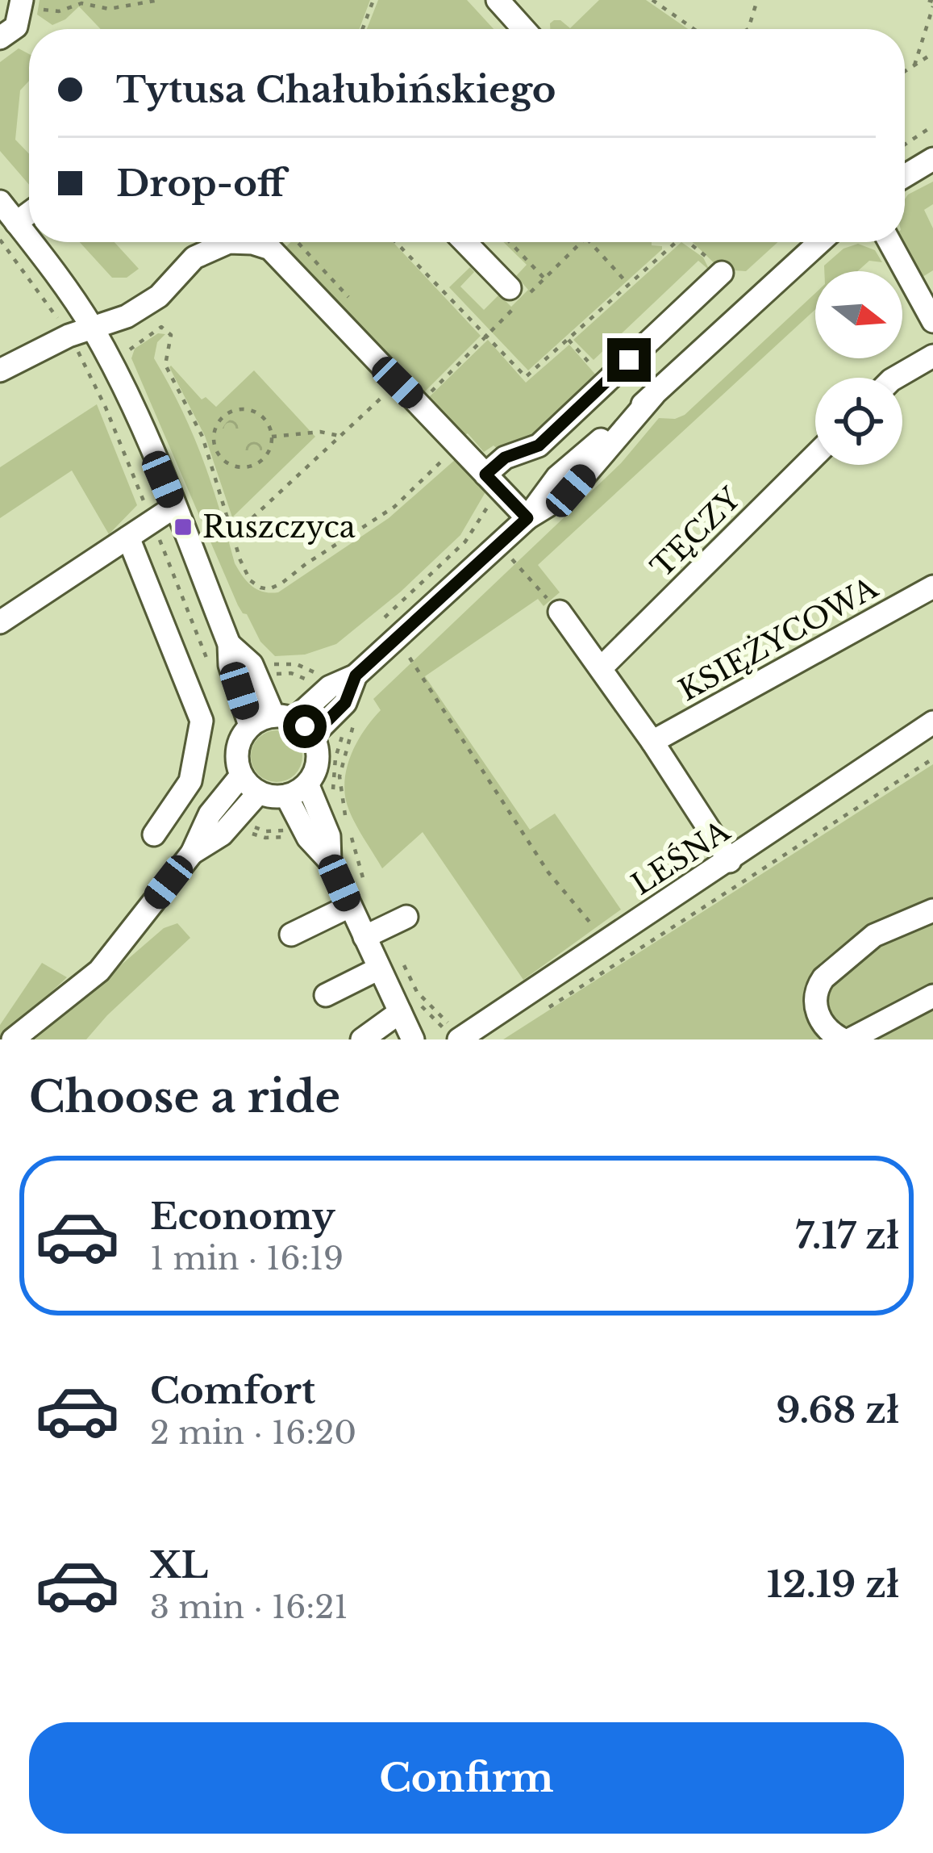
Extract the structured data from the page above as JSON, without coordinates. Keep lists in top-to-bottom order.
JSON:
{
  "streets": {
    "street": ["TĘCZY", "KSIĘŻYCOWA", "LEŚNA"]
  },
  "places": {
    "transit": ["Ruszczyca"]
  },
  "north": "right",
  "page": {
    "banner": ["Tytusa Chałubińskiego", "Drop-off"],
    "heading": "Choose a ride",
    "list": [
      {
        "name": "Economy",
        "note": "1 min · 16:19",
        "value": "7.17 zł"
      },
      {
        "name": "Comfort",
        "note": "2 min · 16:20",
        "value": "9.68 zł"
      },
      {
        "name": "XL",
        "note": "3 min · 16:21",
        "value": "12.19 zł"
      }
    ],
    "buttons": "Confirm"
  }
}
